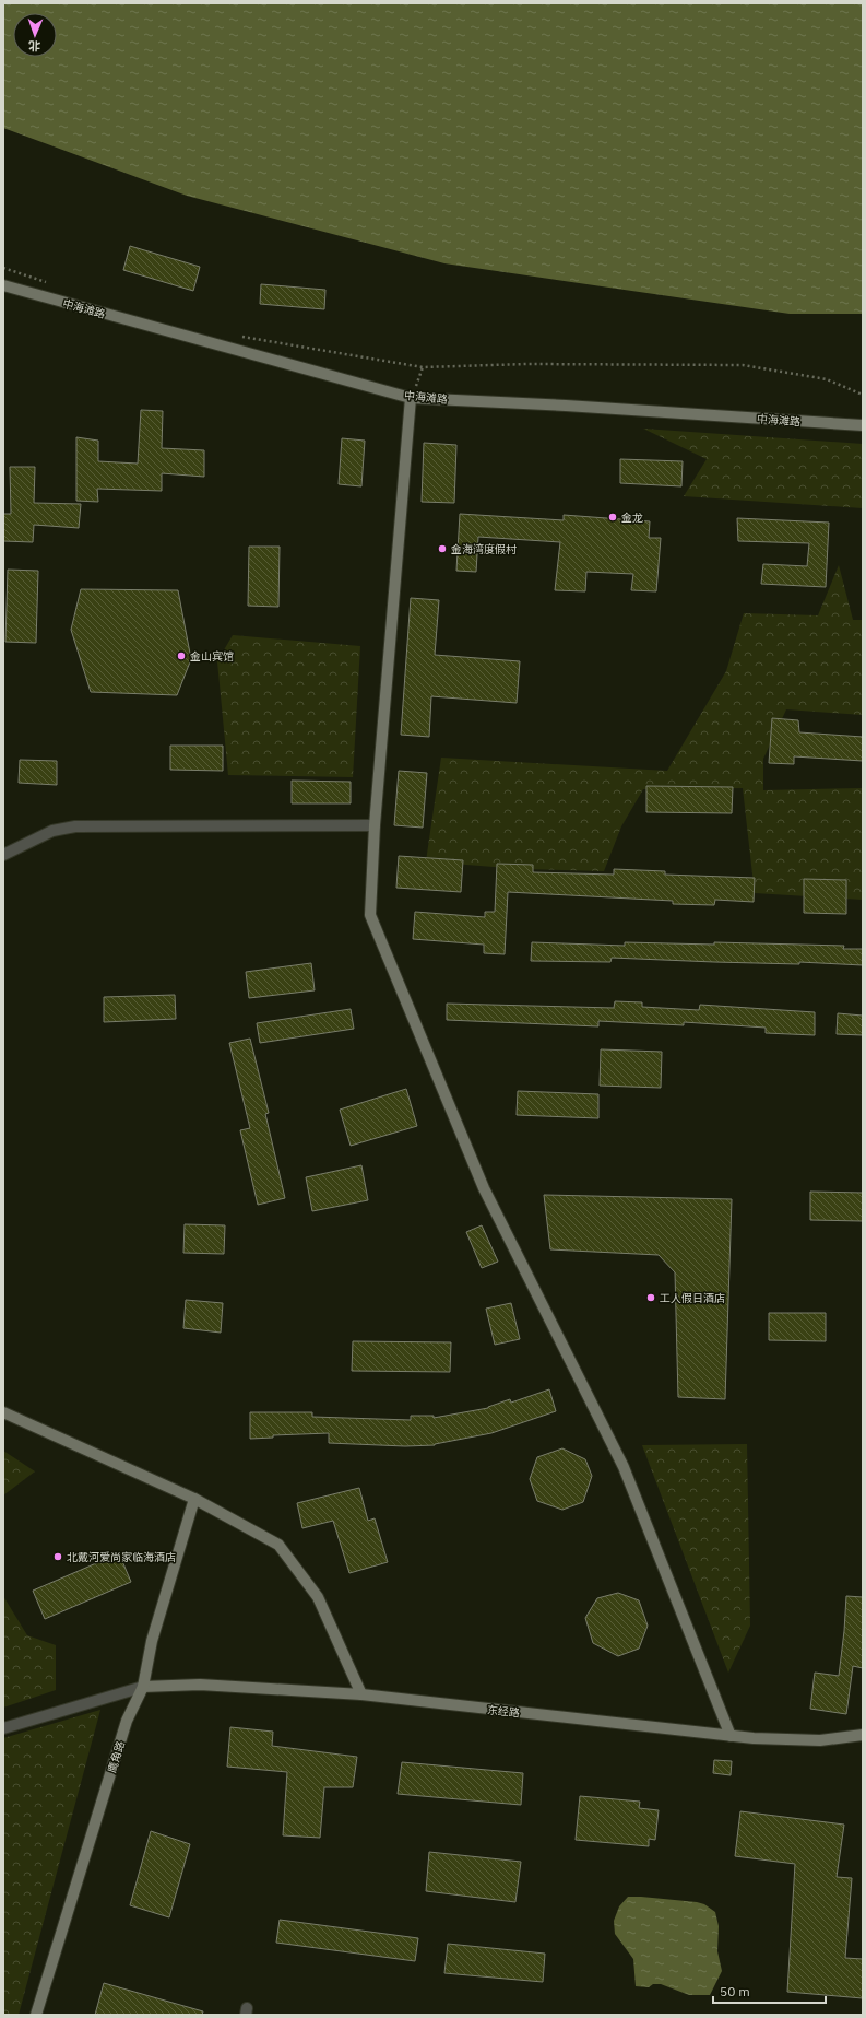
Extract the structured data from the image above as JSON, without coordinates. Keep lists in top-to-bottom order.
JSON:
{
  "streets": {
    "main road": ["中海滩路", "东经路", "鹰角路"]
  },
  "crossings": [
    ["东经路", "鹰角路"]
  ],
  "places": [
    "金龙",
    "金海湾度假村",
    "金山宾馆",
    "工人假日酒店",
    "北戴河爱尚家临海酒店"
  ],
  "scale_bar": "50 m",
  "north": "bottom"
}
